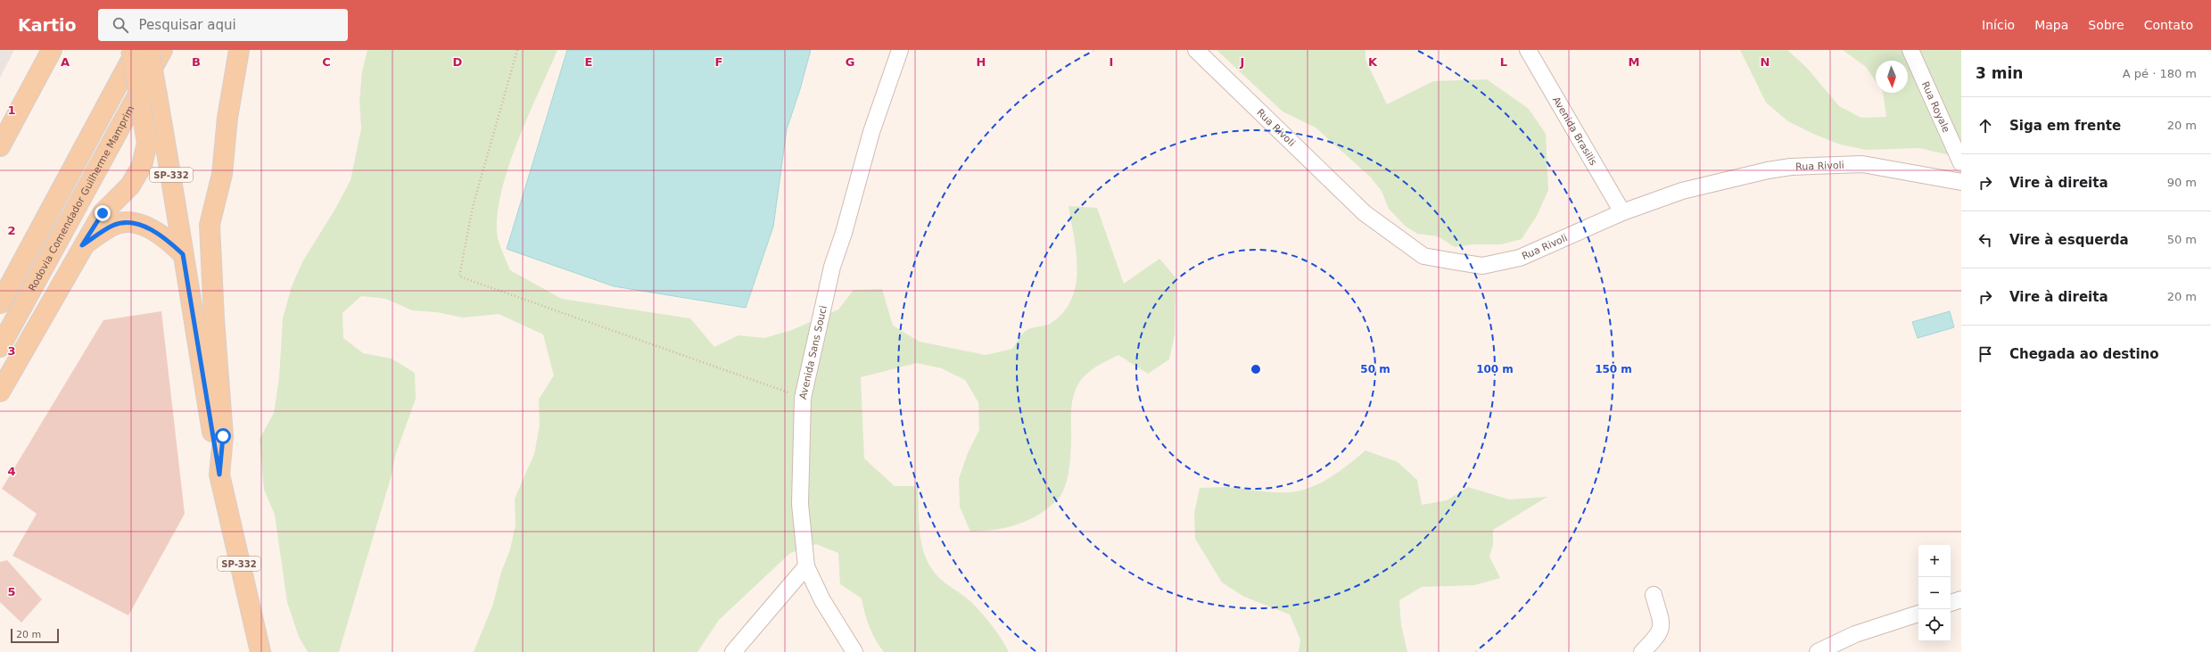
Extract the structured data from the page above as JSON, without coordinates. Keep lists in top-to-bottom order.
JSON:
{
  "streets": {
    "main road": ["SP-332", "Rodovia Comendador Guilherme Mamprim"],
    "street": [
      "Rua Royale",
      "Rua Rivoli",
      "Avenida Brasilis",
      "Avenida Sans Souci"
    ]
  },
  "crossings": [
    ["Rua Rivoli", "Avenida Brasilis"]
  ],
  "scale_bar": "20 m",
  "north": "bottom",
  "page": {
    "header": "Kartio",
    "search": "Pesquisar aqui",
    "nav": [
      "Início",
      "Mapa",
      "Sobre",
      "Contato"
    ],
    "heading": ["3 min", "A pé · 180 m"],
    "list": [
      ["Siga em frente", "20 m"],
      ["Vire à direita", "90 m"],
      ["Vire à esquerda", "50 m"],
      ["Vire à direita", "20 m"],
      "Chegada ao destino"
    ],
    "map_buttons": ["+", "−"],
    "scale": "20 m"
  },
  "grid": {
    "columns": [
      "A",
      "B",
      "C",
      "D",
      "E",
      "F",
      "G",
      "H",
      "I",
      "J",
      "K",
      "L",
      "M",
      "N"
    ],
    "rows": [
      "1",
      "2",
      "3",
      "4",
      "5"
    ]
  },
  "rings": ["50 m", "100 m", "150 m"]
}
